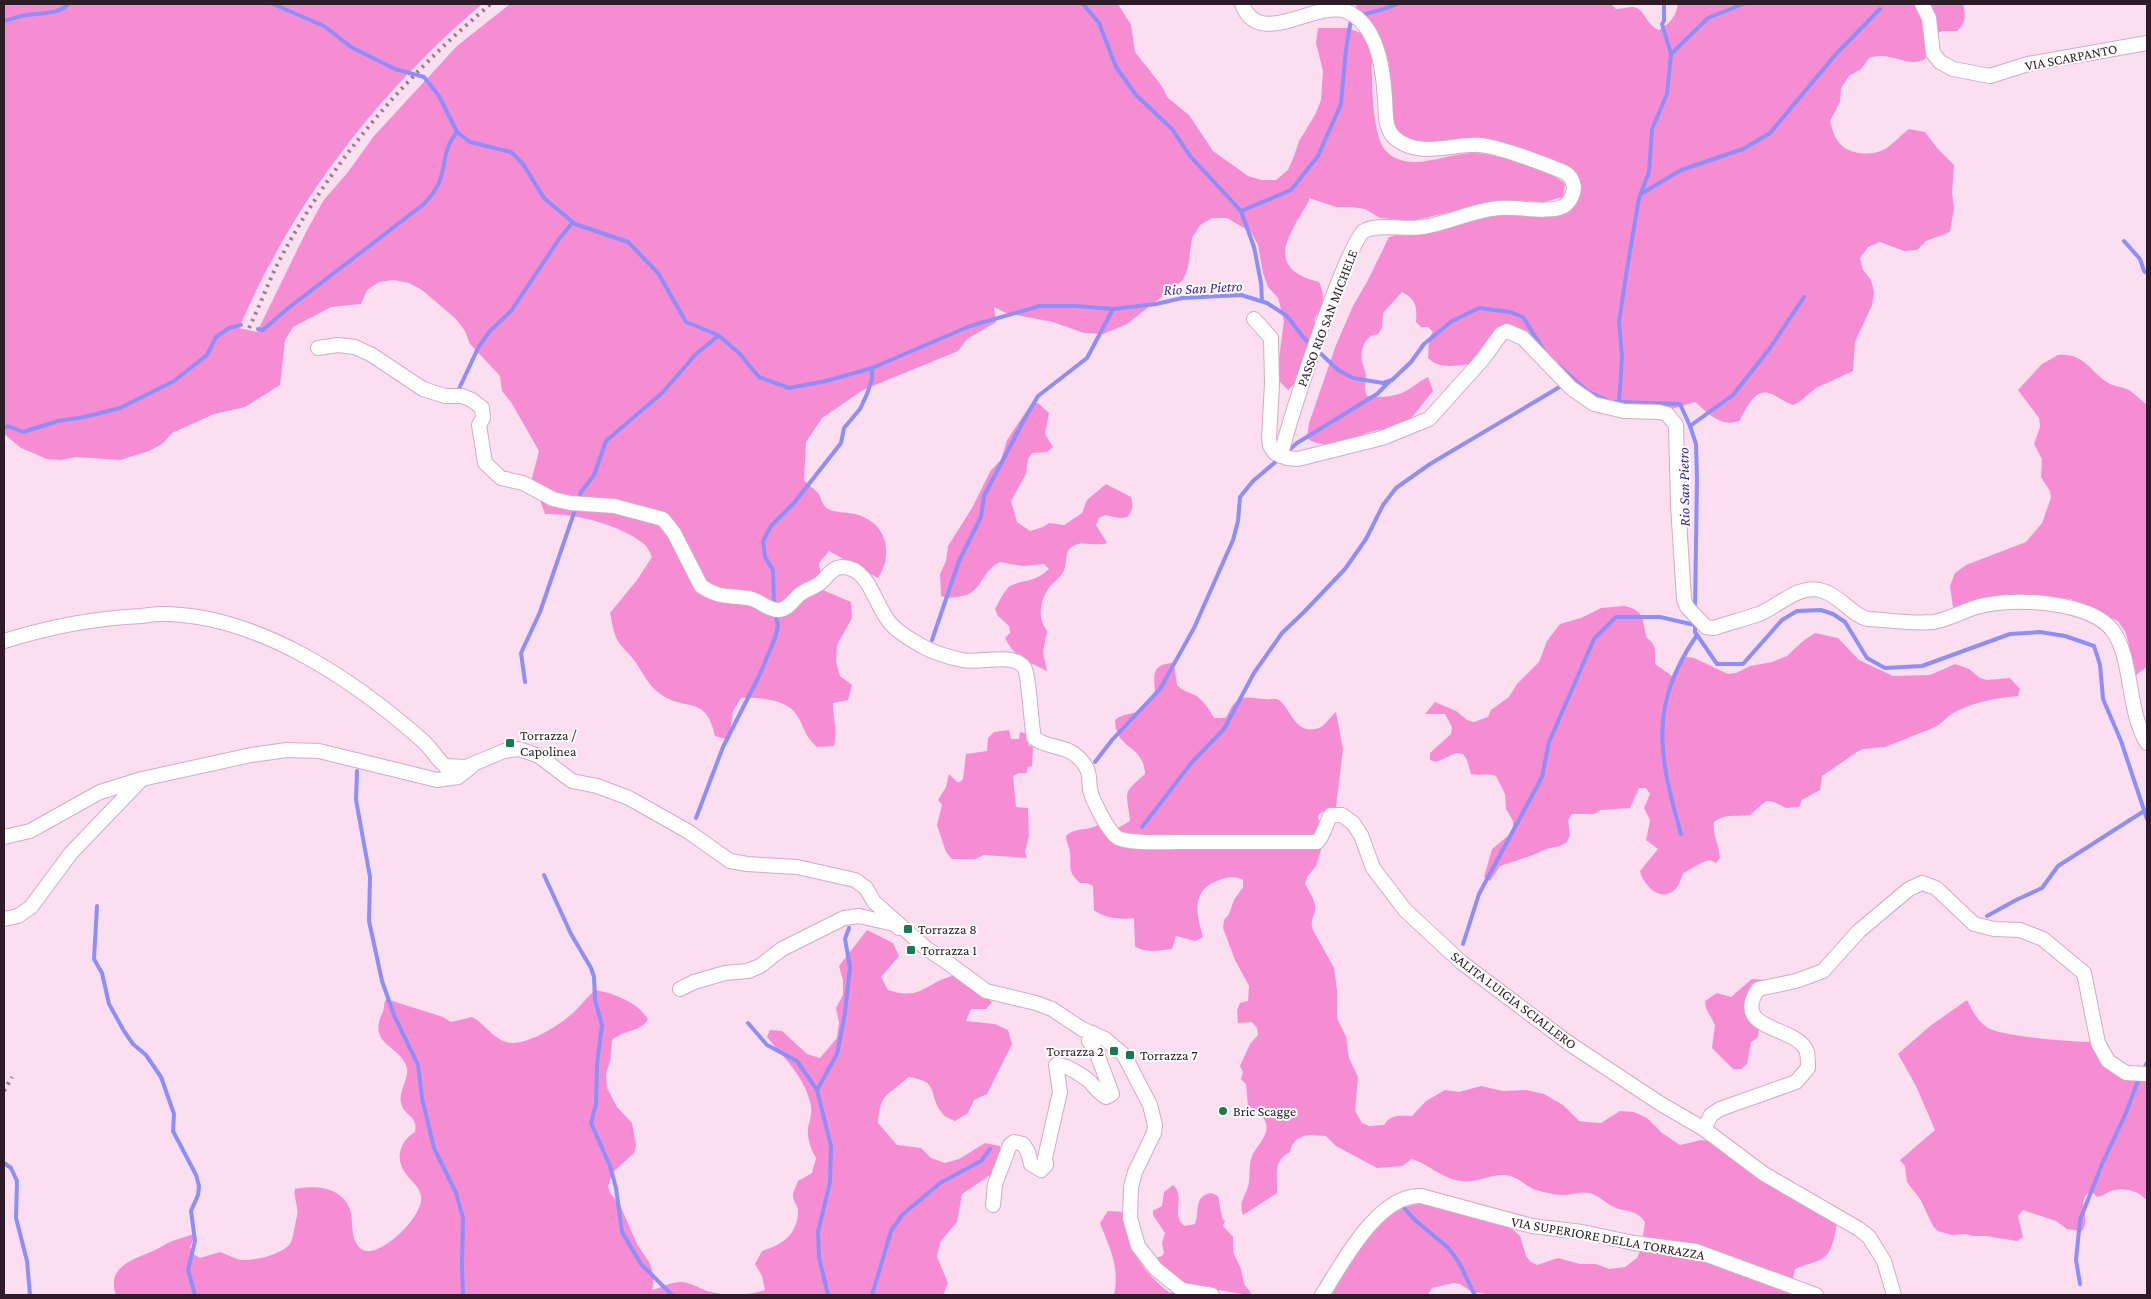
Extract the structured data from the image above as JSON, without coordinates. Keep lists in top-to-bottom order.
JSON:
{
  "streets": {
    "street": [
      "VIA SCARPANTO",
      "PASSO RIO SAN MICHELE",
      "SALITA LUIGIA SCIALLERO",
      "VIA SUPERIORE DELLA TORRAZZA"
    ]
  },
  "water": ["Rio San Pietro"],
  "places": {
    "transit": [
      "Torrazza / Capolinea",
      "Torrazza 8",
      "Torrazza 1",
      "Torrazza 2",
      "Torrazza 7"
    ],
    "other": ["Bric Scagge"]
  }
}
